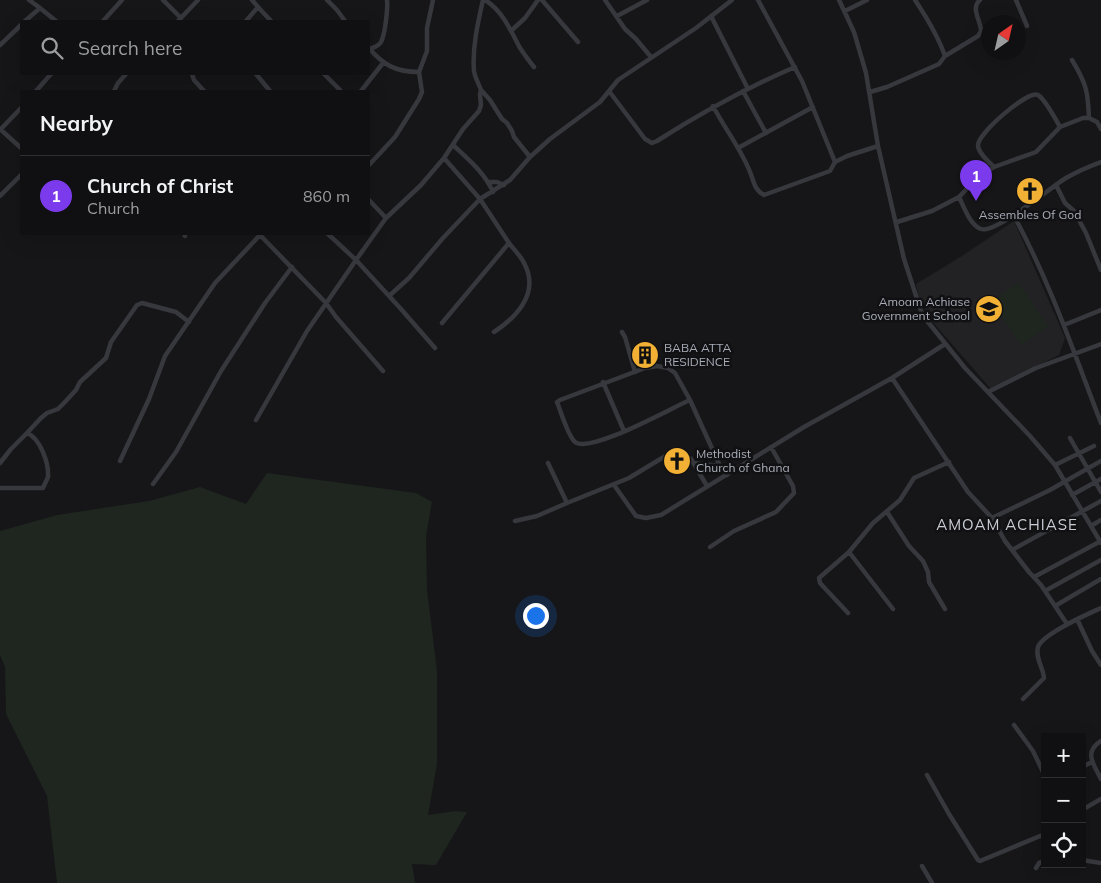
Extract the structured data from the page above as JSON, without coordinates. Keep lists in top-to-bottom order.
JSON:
{
  "districts": ["AMOAM ACHIASE"],
  "places": {
    "church": ["Assembles Of God", "Methodist Church of Ghana"],
    "school or university": ["Amoam Achiase Government School"],
    "building": ["BABA ATTA RESIDENCE"]
  },
  "north": "top right",
  "page": {
    "search": "Search here",
    "heading": "Nearby",
    "list": [
      {
        "mark": "1",
        "name": "Church of Christ",
        "note": "Church",
        "value": "860 m"
      }
    ],
    "pins": "1",
    "map_buttons": ["+", "−"]
  }
}
